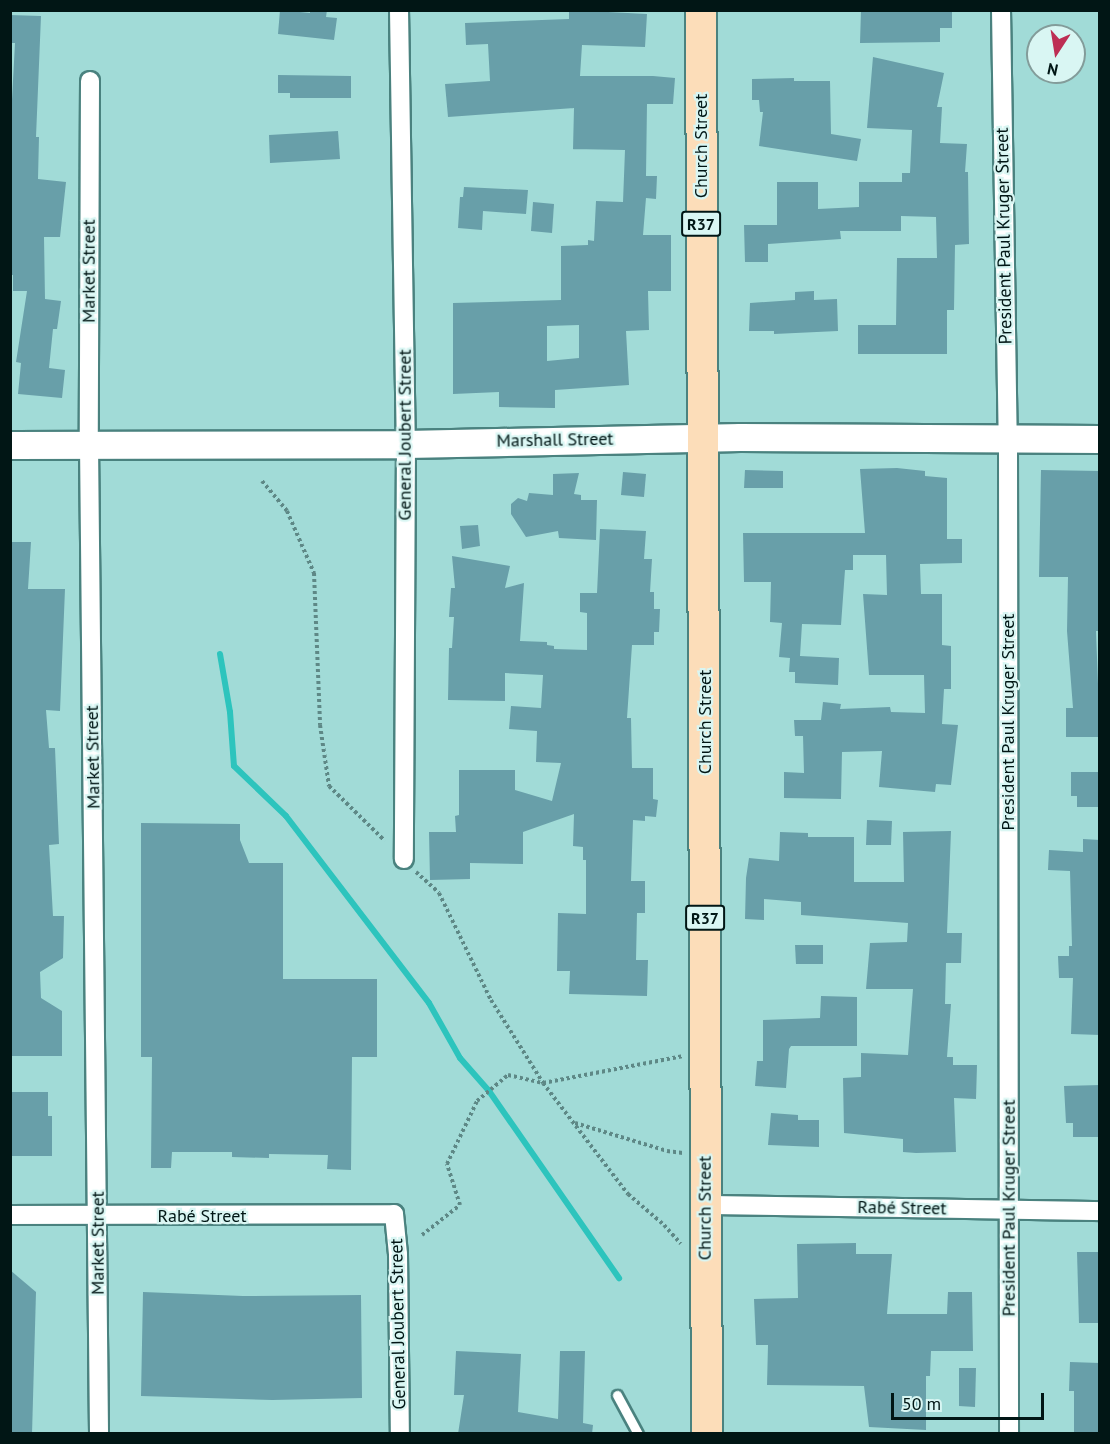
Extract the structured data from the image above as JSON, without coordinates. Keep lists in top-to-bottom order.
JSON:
{
  "streets": {
    "main road": ["Church Street", "R37"],
    "street": [
      "President Paul Kruger Street",
      "Market Street",
      "General Joubert Street",
      "Marshall Street",
      "Rabé Street"
    ]
  },
  "crossings": [
    ["Church Street", "Marshall Street"],
    ["Church Street", "Rabé Street"],
    ["President Paul Kruger Street", "Marshall Street"],
    ["President Paul Kruger Street", "Rabé Street"],
    ["Market Street", "Marshall Street"],
    ["Market Street", "Rabé Street"],
    ["General Joubert Street", "Marshall Street"],
    ["General Joubert Street", "Rabé Street"]
  ],
  "scale_bar": "50 m",
  "north": "bottom"
}
